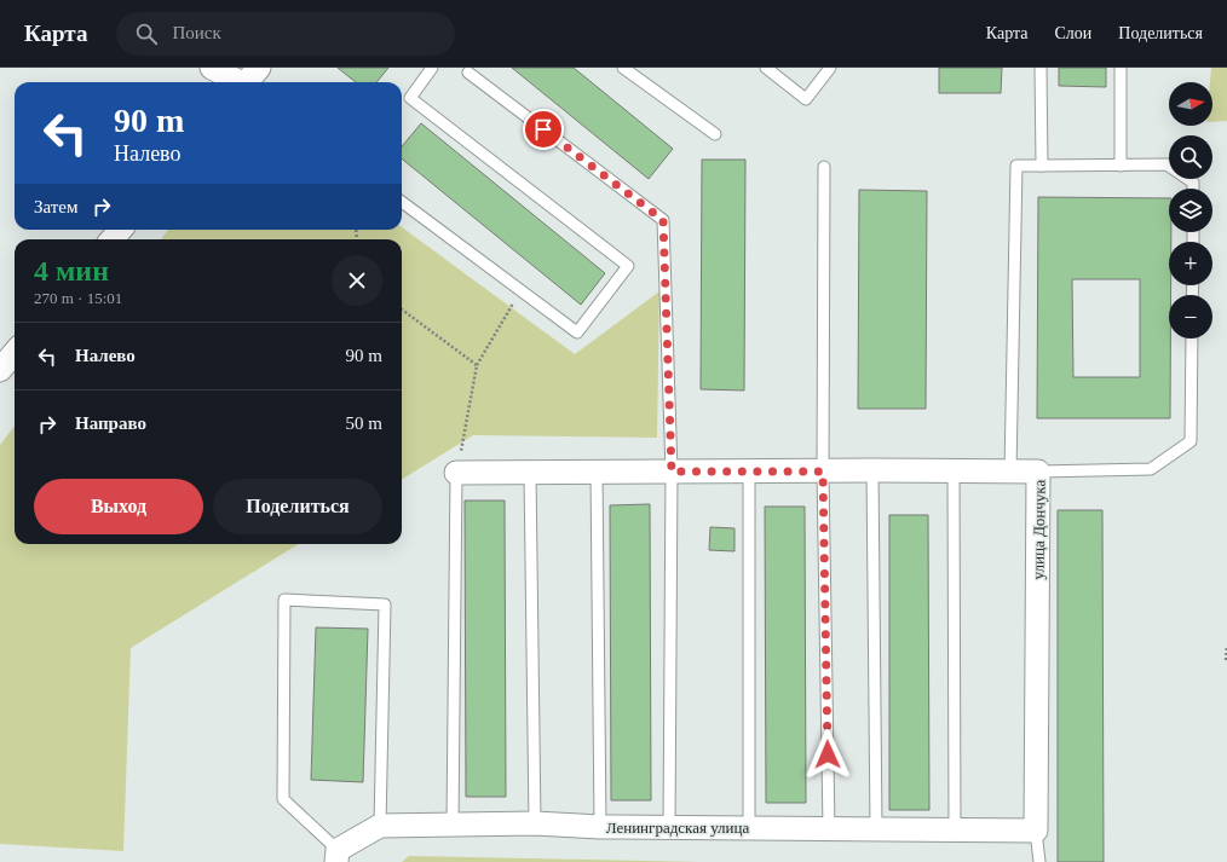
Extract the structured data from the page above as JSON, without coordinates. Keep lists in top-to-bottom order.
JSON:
{
  "streets": {
    "street": ["улица Дончука", "Ленинградская улица"]
  },
  "crossings": [
    ["улица Дончука", "Ленинградская улица"]
  ],
  "north": "right",
  "page": {
    "header": "Карта",
    "search": "Поиск",
    "nav": ["Карта", "Слои", "Поделиться"],
    "map_buttons": ["+", "−"],
    "turn": ["90 m", "Налево"],
    "then": "Затем",
    "heading": ["4 мин", "270 m · 15:01"],
    "list": [
      {
        "name": "Налево",
        "value": "90 m"
      },
      {
        "name": "Направо",
        "value": "50 m"
      }
    ],
    "buttons": ["Выход", "Поделиться"]
  }
}
